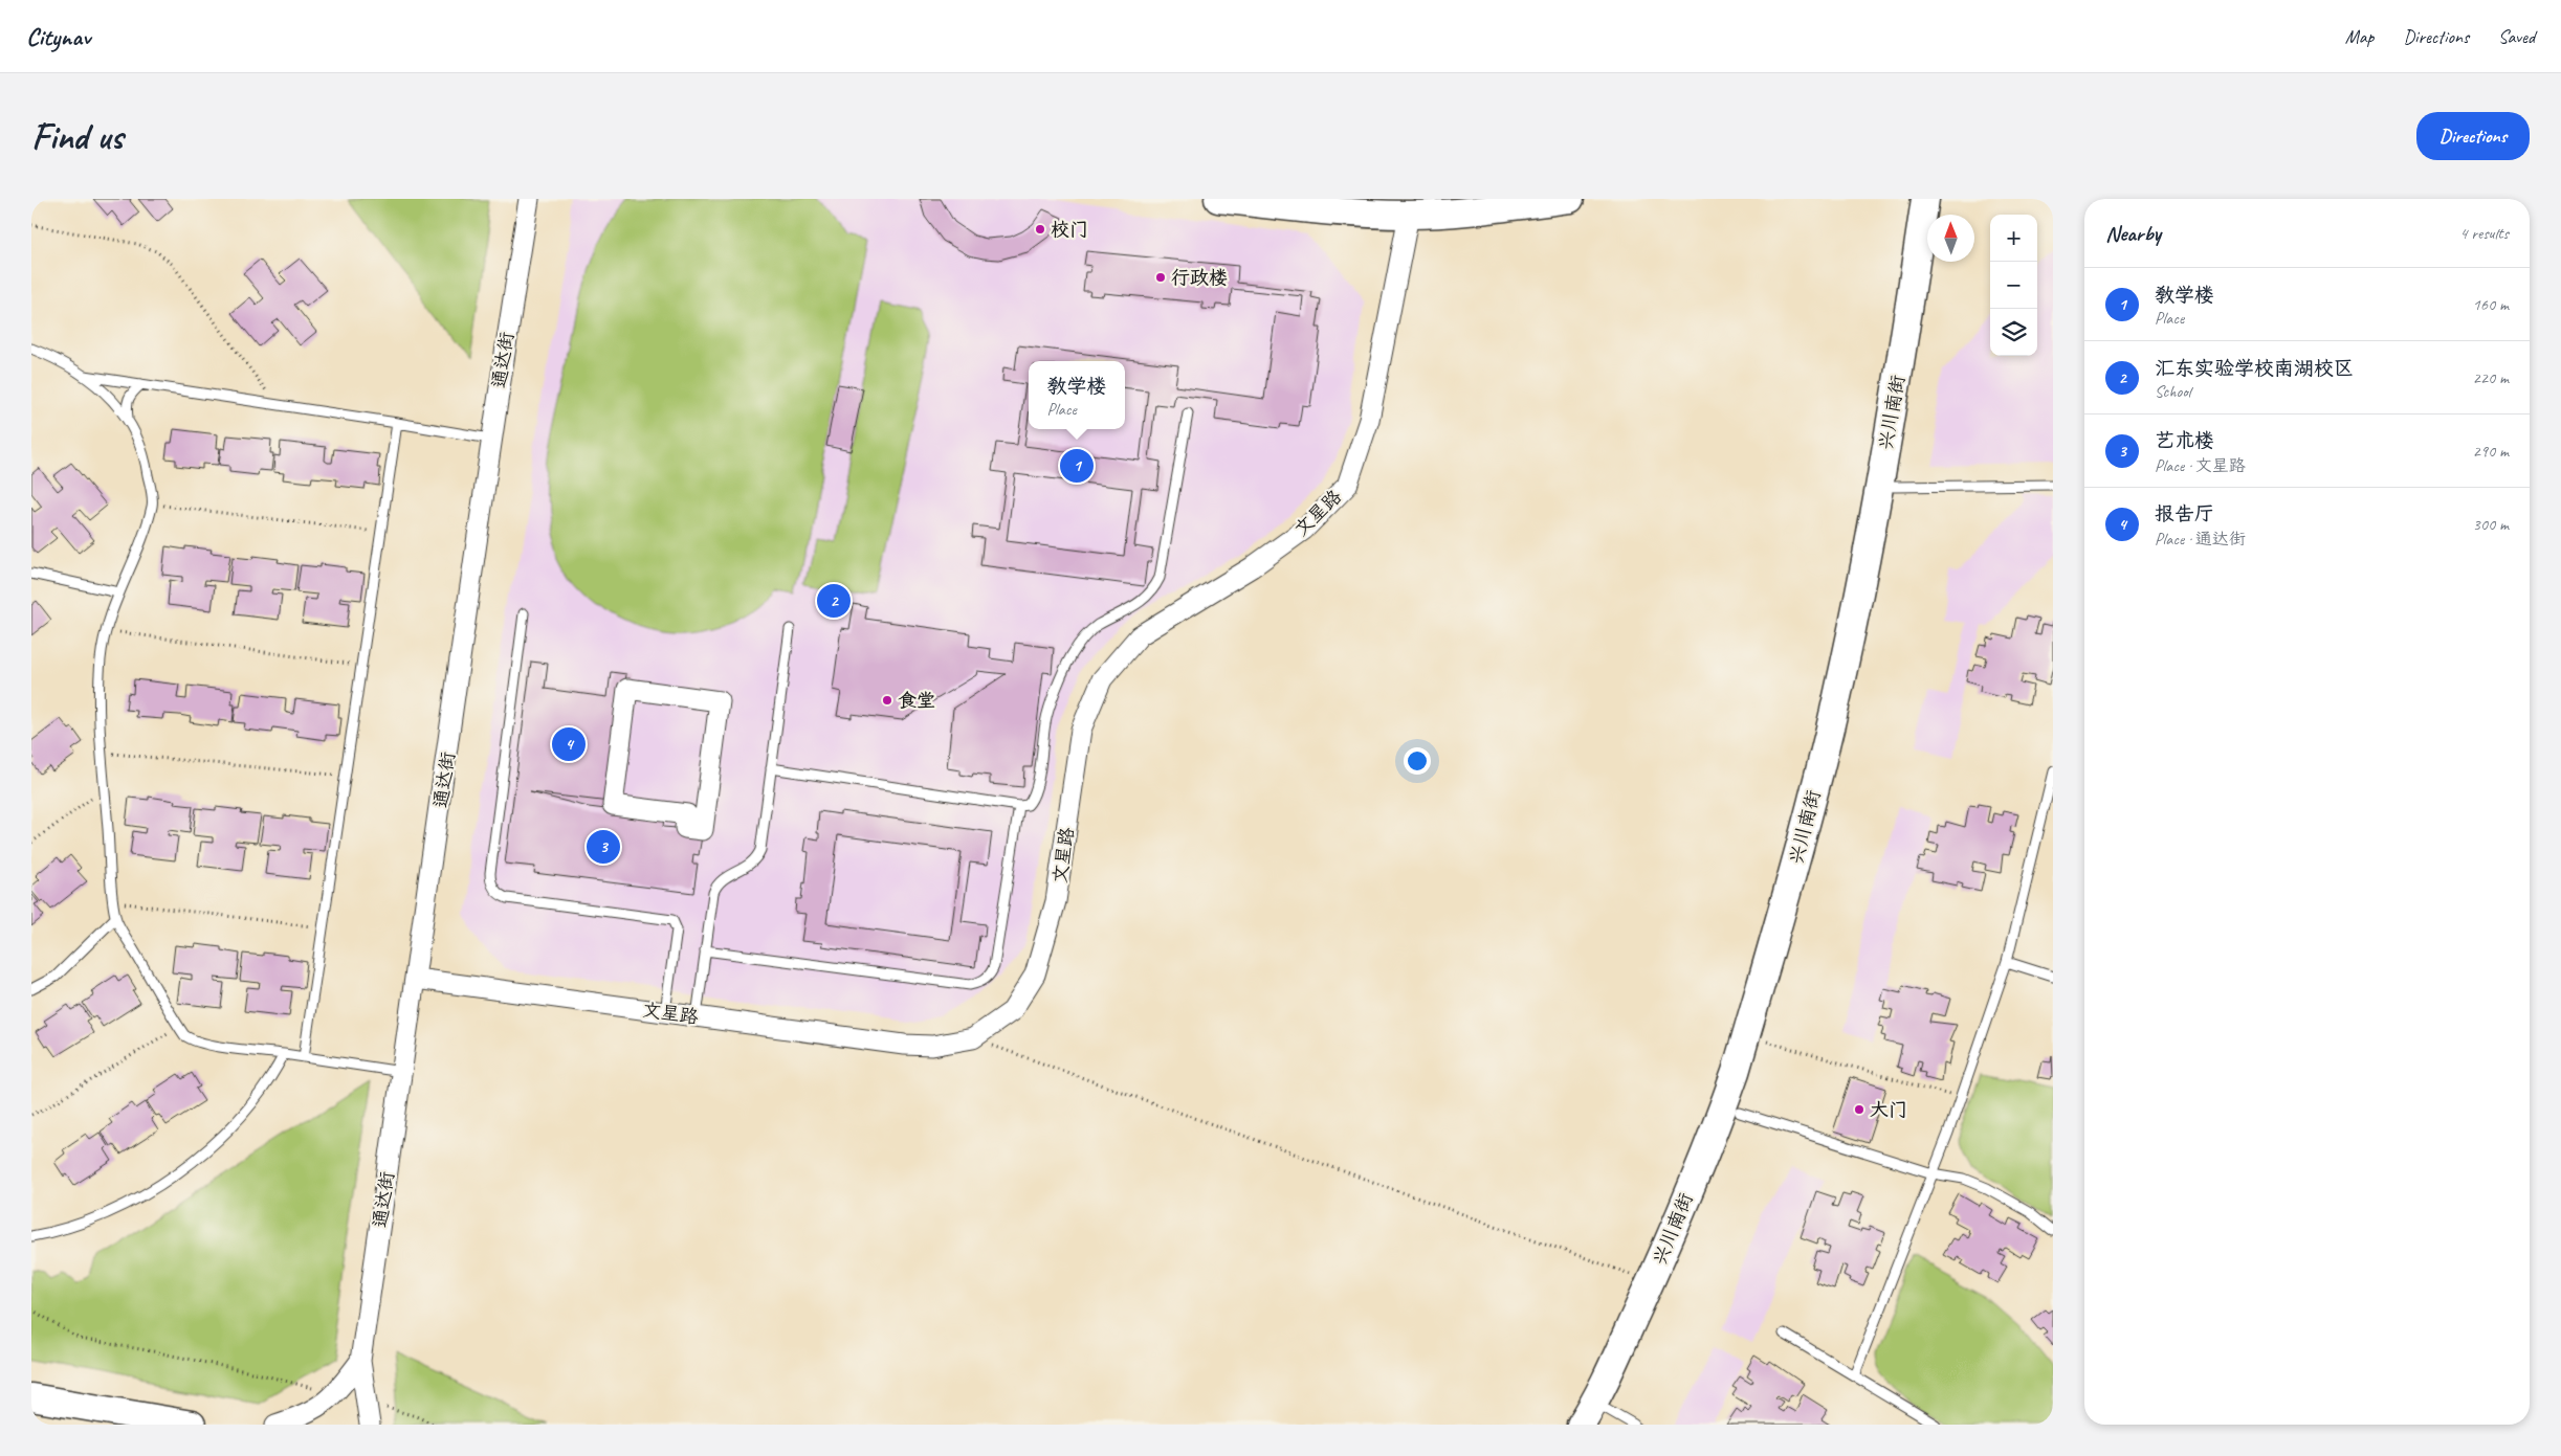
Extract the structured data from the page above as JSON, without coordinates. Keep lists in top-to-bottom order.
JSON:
{
  "streets": {
    "street": ["通达街", "兴川南街", "文星路"]
  },
  "crossings": [
    ["通达街", "文星路"]
  ],
  "places": [
    "校门",
    "行政楼",
    "食堂",
    "大门"
  ],
  "north": "top",
  "page": {
    "header": "Citynav",
    "nav": ["Map", "Directions", "Saved"],
    "buttons": "Directions",
    "title": "Find us",
    "heading": ["Nearby", "4 results"],
    "map_buttons": ["+", "−"],
    "list": [
      {
        "mark": "1",
        "name": "教学楼",
        "note": "Place",
        "value": "160 m"
      },
      {
        "mark": "2",
        "name": "汇东实验学校南湖校区",
        "note": "School",
        "value": "220 m"
      },
      {
        "mark": "3",
        "name": "艺术楼",
        "note": "Place · 文星路",
        "value": "290 m"
      },
      {
        "mark": "4",
        "name": "报告厅",
        "note": "Place · 通达街",
        "value": "300 m"
      }
    ],
    "popup": ["教学楼", "Place"],
    "pins": [
      "1",
      "2",
      "4",
      "3"
    ]
  }
}
